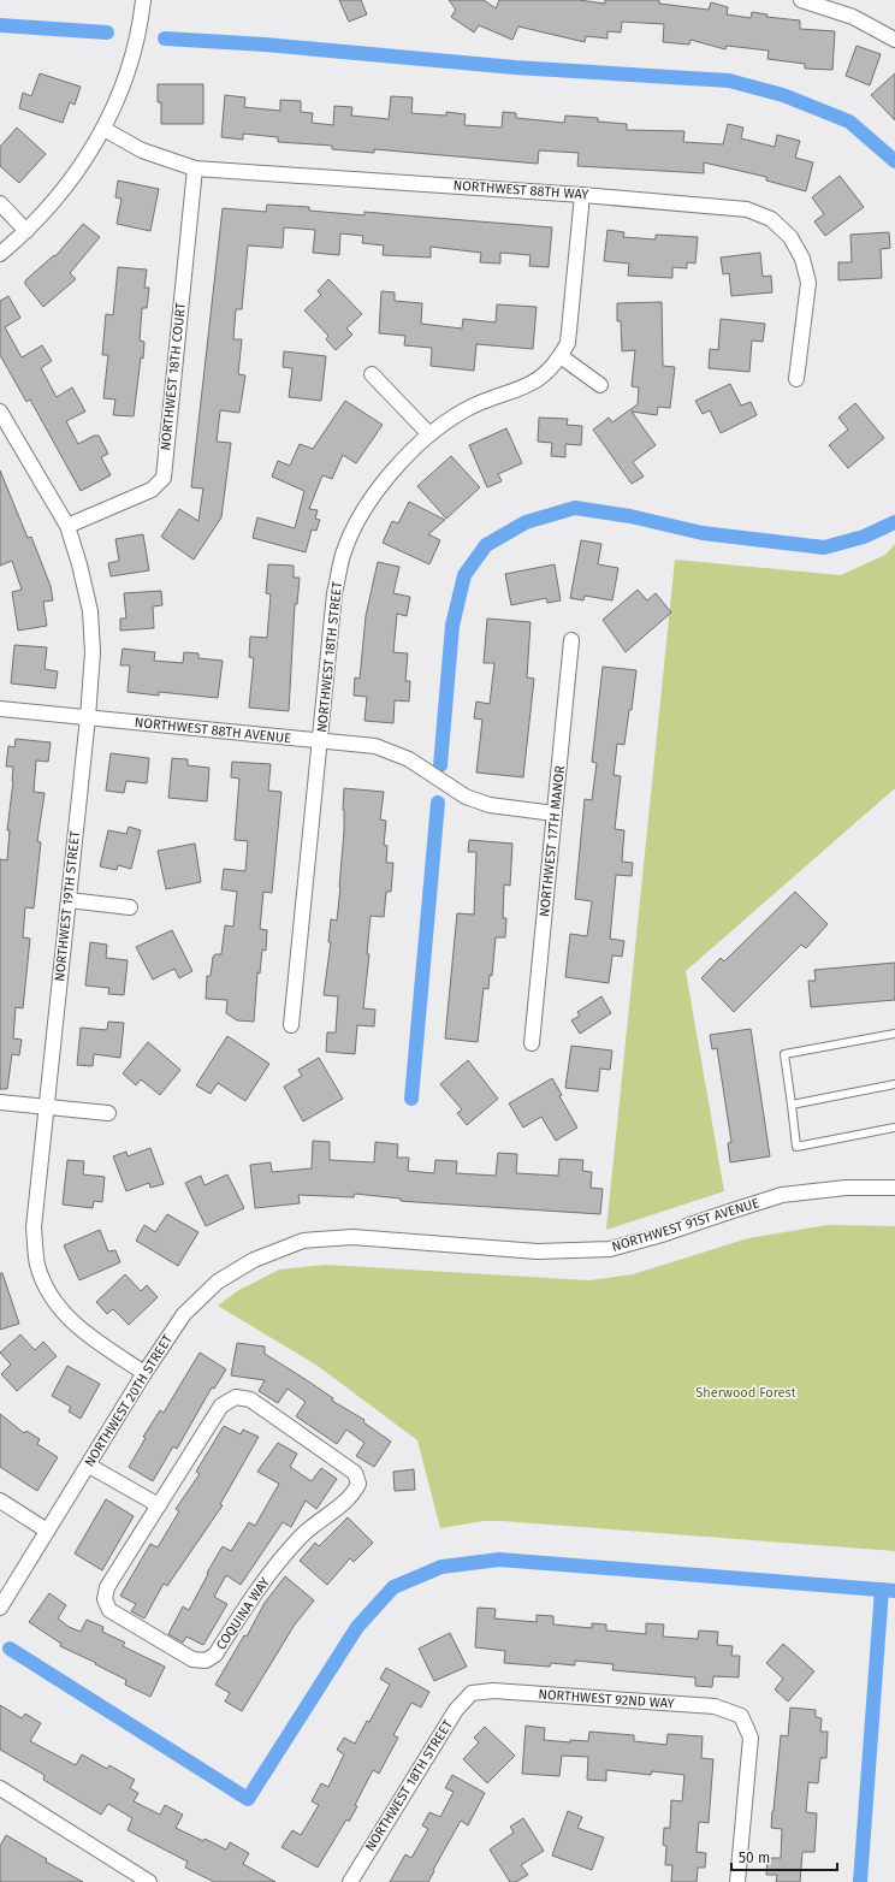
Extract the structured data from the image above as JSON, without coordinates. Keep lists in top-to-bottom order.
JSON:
{
  "streets": {
    "street": [
      "NORTHWEST 88TH WAY",
      "NORTHWEST 18TH COURT",
      "NORTHWEST 18TH STREET",
      "NORTHWEST 88TH AVENUE",
      "NORTHWEST 17TH MANOR",
      "NORTHWEST 19TH STREET",
      "NORTHWEST 91ST AVENUE",
      "NORTHWEST 20TH STREET",
      "COQUINA WAY",
      "NORTHWEST 92ND WAY"
    ]
  },
  "crossings": [
    ["NORTHWEST 88TH WAY", "NORTHWEST 18TH COURT"],
    ["NORTHWEST 88TH WAY", "NORTHWEST 18TH STREET"],
    ["NORTHWEST 18TH COURT", "NORTHWEST 19TH STREET"],
    ["NORTHWEST 18TH STREET", "NORTHWEST 88TH AVENUE"],
    ["NORTHWEST 18TH STREET", "NORTHWEST 92ND WAY"],
    ["NORTHWEST 88TH AVENUE", "NORTHWEST 17TH MANOR"],
    ["NORTHWEST 88TH AVENUE", "NORTHWEST 19TH STREET"],
    ["NORTHWEST 19TH STREET", "NORTHWEST 20TH STREET"],
    ["NORTHWEST 91ST AVENUE", "NORTHWEST 20TH STREET"]
  ],
  "parks": ["Sherwood Forest"],
  "scale_bar": "50 m"
}
